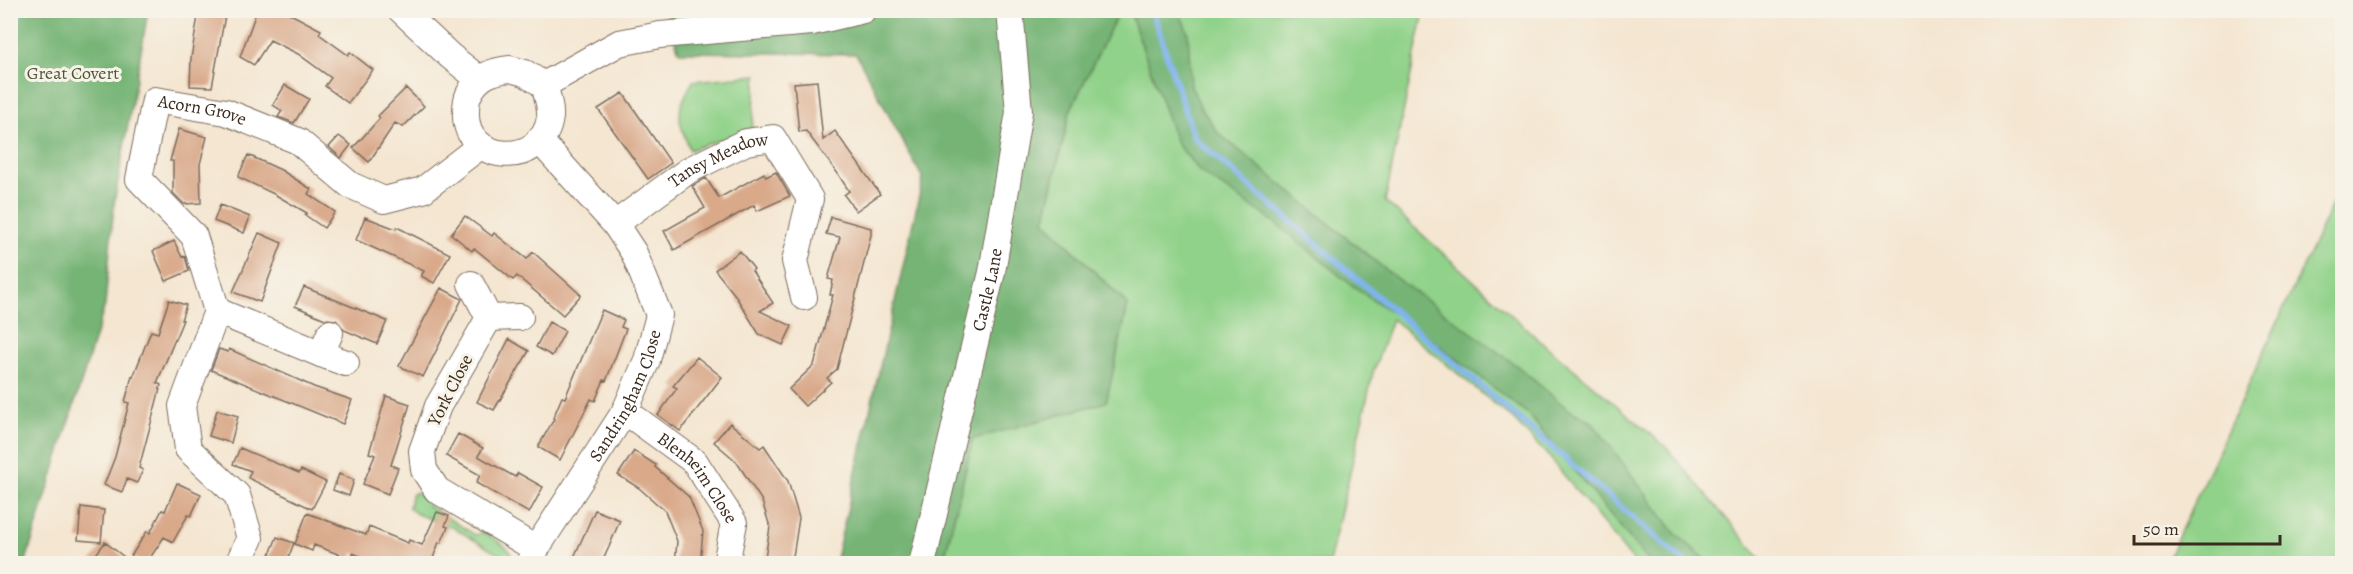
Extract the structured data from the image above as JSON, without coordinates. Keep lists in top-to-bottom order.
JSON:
{
  "streets": {
    "street": [
      "Acorn Grove",
      "Tansy Meadow",
      "Castle Lane",
      "York Close",
      "Sandringham Close",
      "Blenheim Close"
    ]
  },
  "crossings": [
    ["Acorn Grove", "Sandringham Close"],
    ["Tansy Meadow", "Sandringham Close"],
    ["York Close", "Sandringham Close"],
    ["Sandringham Close", "Blenheim Close"]
  ],
  "parks": ["Great Covert"],
  "scale_bar": "50 m"
}
